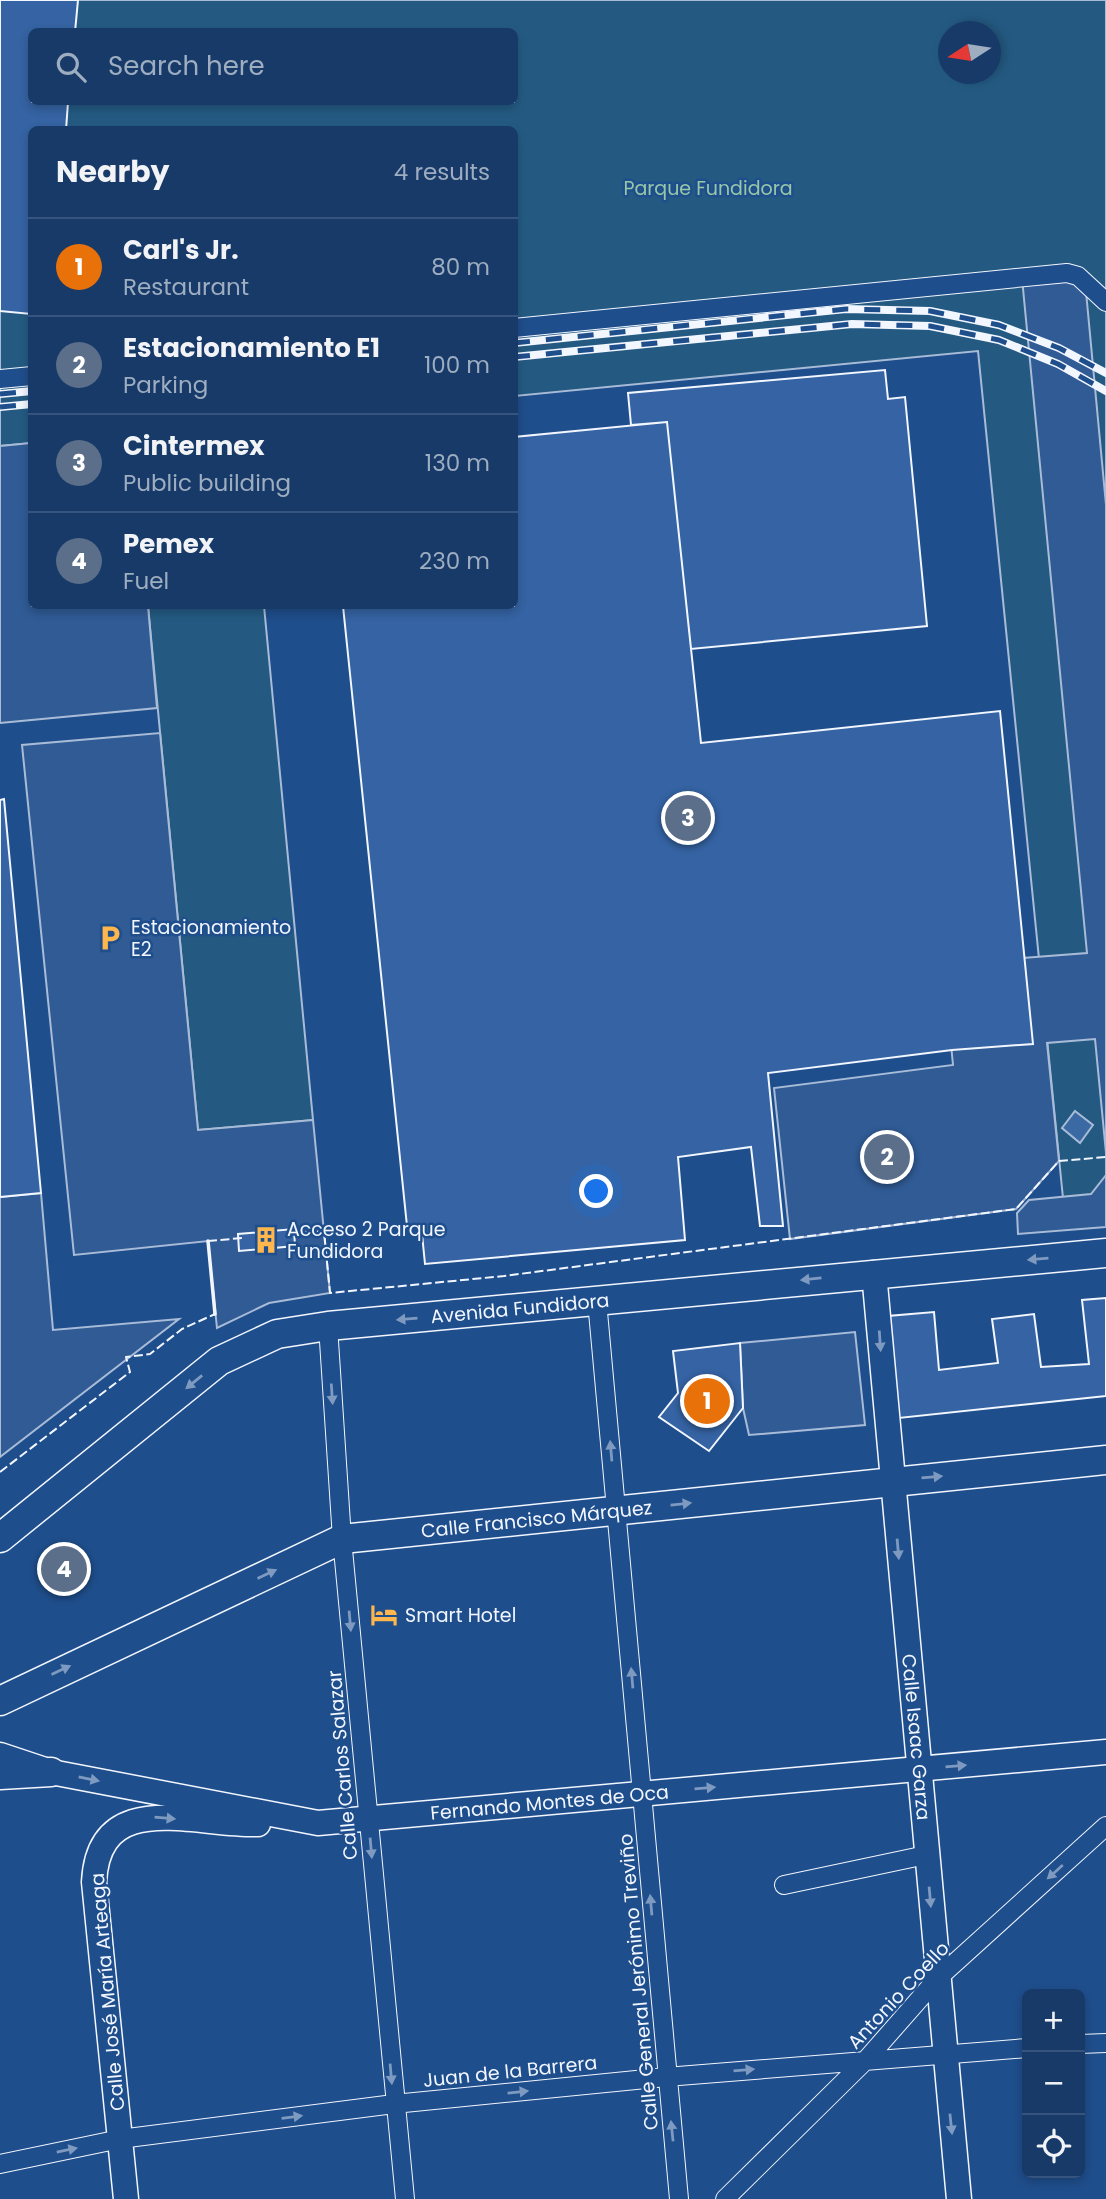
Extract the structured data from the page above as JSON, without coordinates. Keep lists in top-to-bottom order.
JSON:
{
  "streets": {
    "main road": ["Avenida Fundidora", "Calle Francisco Márquez"],
    "street": [
      "Calle Isaac Garza",
      "Calle Carlos Salazar",
      "Fernando Montes de Oca",
      "Calle General Jerónimo Treviño",
      "Calle José María Arteaga",
      "Antonio Coello",
      "Juan de la Barrera"
    ]
  },
  "crossings": [
    ["Avenida Fundidora", "Calle Isaac Garza"],
    ["Avenida Fundidora", "Calle Carlos Salazar"],
    ["Avenida Fundidora", "Calle General Jerónimo Treviño"],
    ["Calle Francisco Márquez", "Calle Isaac Garza"],
    ["Calle Francisco Márquez", "Calle Carlos Salazar"],
    ["Calle Francisco Márquez", "Calle General Jerónimo Treviño"],
    ["Calle Isaac Garza", "Fernando Montes de Oca"],
    ["Calle Isaac Garza", "Antonio Coello"],
    ["Calle Isaac Garza", "Juan de la Barrera"],
    ["Calle Carlos Salazar", "Fernando Montes de Oca"],
    ["Calle Carlos Salazar", "Juan de la Barrera"],
    ["Fernando Montes de Oca", "Calle General Jerónimo Treviño"],
    ["Fernando Montes de Oca", "Calle José María Arteaga"],
    ["Calle General Jerónimo Treviño", "Juan de la Barrera"],
    ["Calle José María Arteaga", "Juan de la Barrera"],
    ["Antonio Coello", "Juan de la Barrera"]
  ],
  "one_way": [
    "Avenida Fundidora",
    "Calle Francisco Márquez",
    "Calle Isaac Garza",
    "Calle Carlos Salazar",
    "Fernando Montes de Oca",
    "Calle General Jerónimo Treviño",
    "Antonio Coello",
    "Juan de la Barrera"
  ],
  "parks": ["Parque Fundidora"],
  "places": {
    "parking": ["Estacionamiento E2"],
    "building": ["Acceso 2 Parque Fundidora"],
    "hotel": ["Smart Hotel"]
  },
  "north": "left",
  "page": {
    "search": "Search here",
    "heading": ["Nearby", "4 results"],
    "list": [
      {
        "mark": "1",
        "name": "Carl's Jr.",
        "note": "Restaurant",
        "value": "80 m"
      },
      {
        "mark": "2",
        "name": "Estacionamiento E1",
        "note": "Parking",
        "value": "100 m"
      },
      {
        "mark": "3",
        "name": "Cintermex",
        "note": "Public building",
        "value": "130 m"
      },
      {
        "mark": "4",
        "name": "Pemex",
        "note": "Fuel",
        "value": "230 m"
      }
    ],
    "pins": [
      "3",
      "2",
      "1",
      "4"
    ],
    "map_buttons": ["+", "−"]
  }
}
